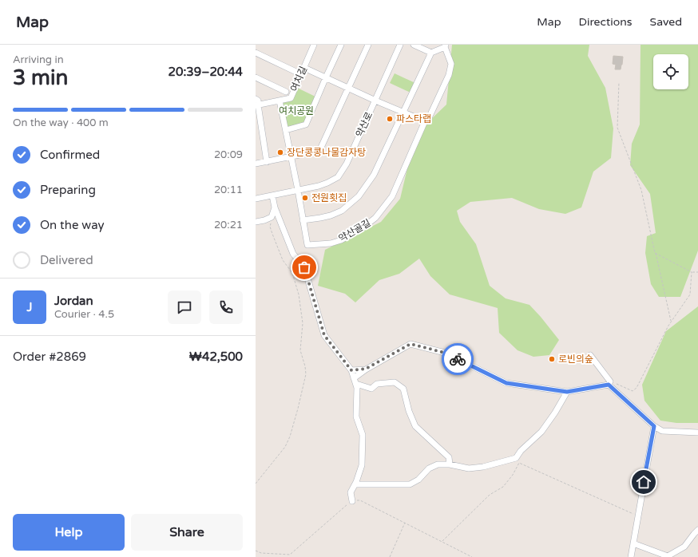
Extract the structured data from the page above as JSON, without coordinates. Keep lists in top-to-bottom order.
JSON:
{
  "streets": {
    "street": ["여치길", "약산로", "약산골길"]
  },
  "crossings": [
    ["여치길", "약산골길"],
    ["약산로", "약산골길"]
  ],
  "parks": ["여치공원"],
  "places": [
    "파스타랩",
    "장단콩콩나물감자탕",
    "전원횟집",
    "로빈의숲"
  ],
  "page": {
    "header": "Map",
    "nav": ["Map", "Directions", "Saved"],
    "heading": ["3 min", "Arriving in", "20:39–20:44"],
    "panel": [
      "Jordan",
      "Courier · 4.5",
      "Order #2869",
      "₩42,500"
    ],
    "bar": "On the way · 400 m",
    "list": [
      ["Confirmed", "20:09"],
      ["Preparing", "20:11"],
      ["On the way", "20:21"],
      "Delivered"
    ],
    "round": "J",
    "buttons": ["Help", "Share"]
  }
}
